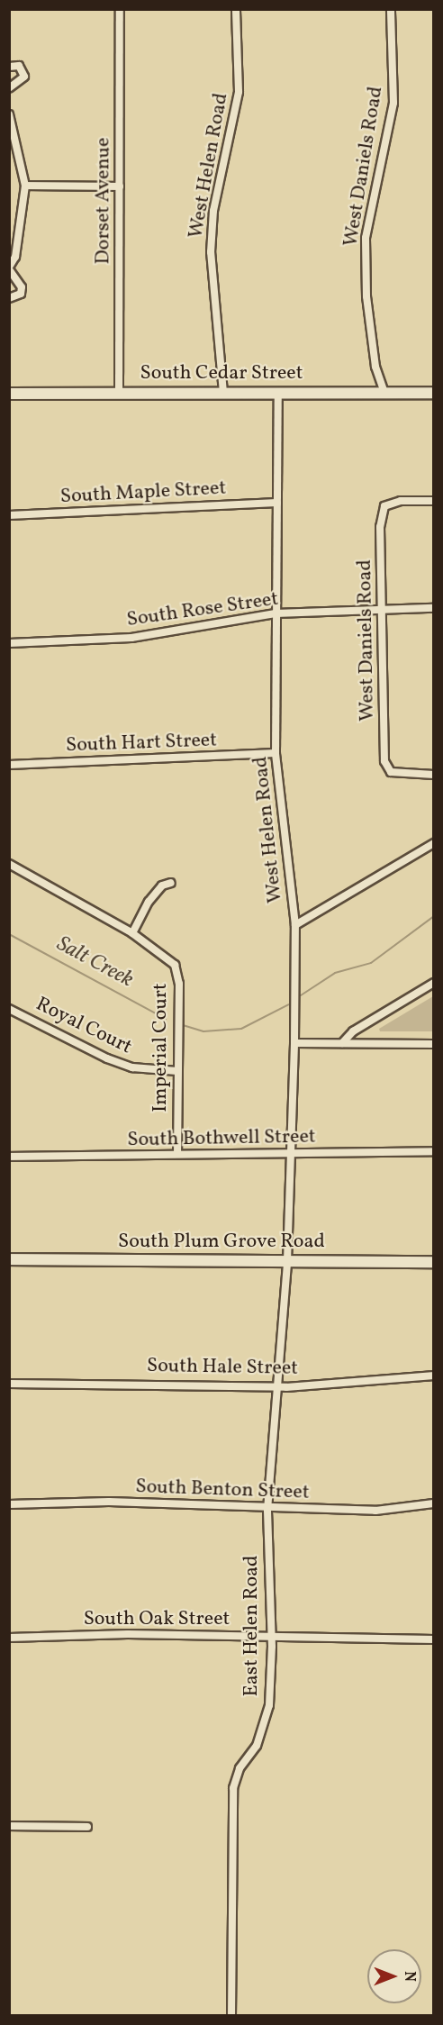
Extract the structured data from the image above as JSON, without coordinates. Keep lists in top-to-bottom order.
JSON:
{
  "streets": {
    "street": [
      "West Helen Road",
      "West Daniels Road",
      "Dorset Avenue",
      "South Cedar Street",
      "South Maple Street",
      "South Rose Street",
      "South Hart Street",
      "Royal Court",
      "Imperial Court",
      "South Bothwell Street",
      "South Plum Grove Road",
      "South Hale Street",
      "South Benton Street",
      "South Oak Street",
      "East Helen Road"
    ]
  },
  "crossings": [
    ["West Helen Road", "South Cedar Street"],
    ["West Helen Road", "South Maple Street"],
    ["West Helen Road", "South Rose Street"],
    ["West Helen Road", "South Hart Street"],
    ["West Helen Road", "South Bothwell Street"],
    ["West Helen Road", "South Plum Grove Road"],
    ["West Helen Road", "East Helen Road"],
    ["West Daniels Road", "South Cedar Street"],
    ["West Daniels Road", "South Rose Street"],
    ["Dorset Avenue", "South Cedar Street"],
    ["Royal Court", "Imperial Court"],
    ["Imperial Court", "South Bothwell Street"],
    ["South Plum Grove Road", "East Helen Road"],
    ["South Hale Street", "East Helen Road"],
    ["South Benton Street", "East Helen Road"],
    ["South Oak Street", "East Helen Road"]
  ],
  "water": ["Salt Creek"],
  "north": "right"
}
